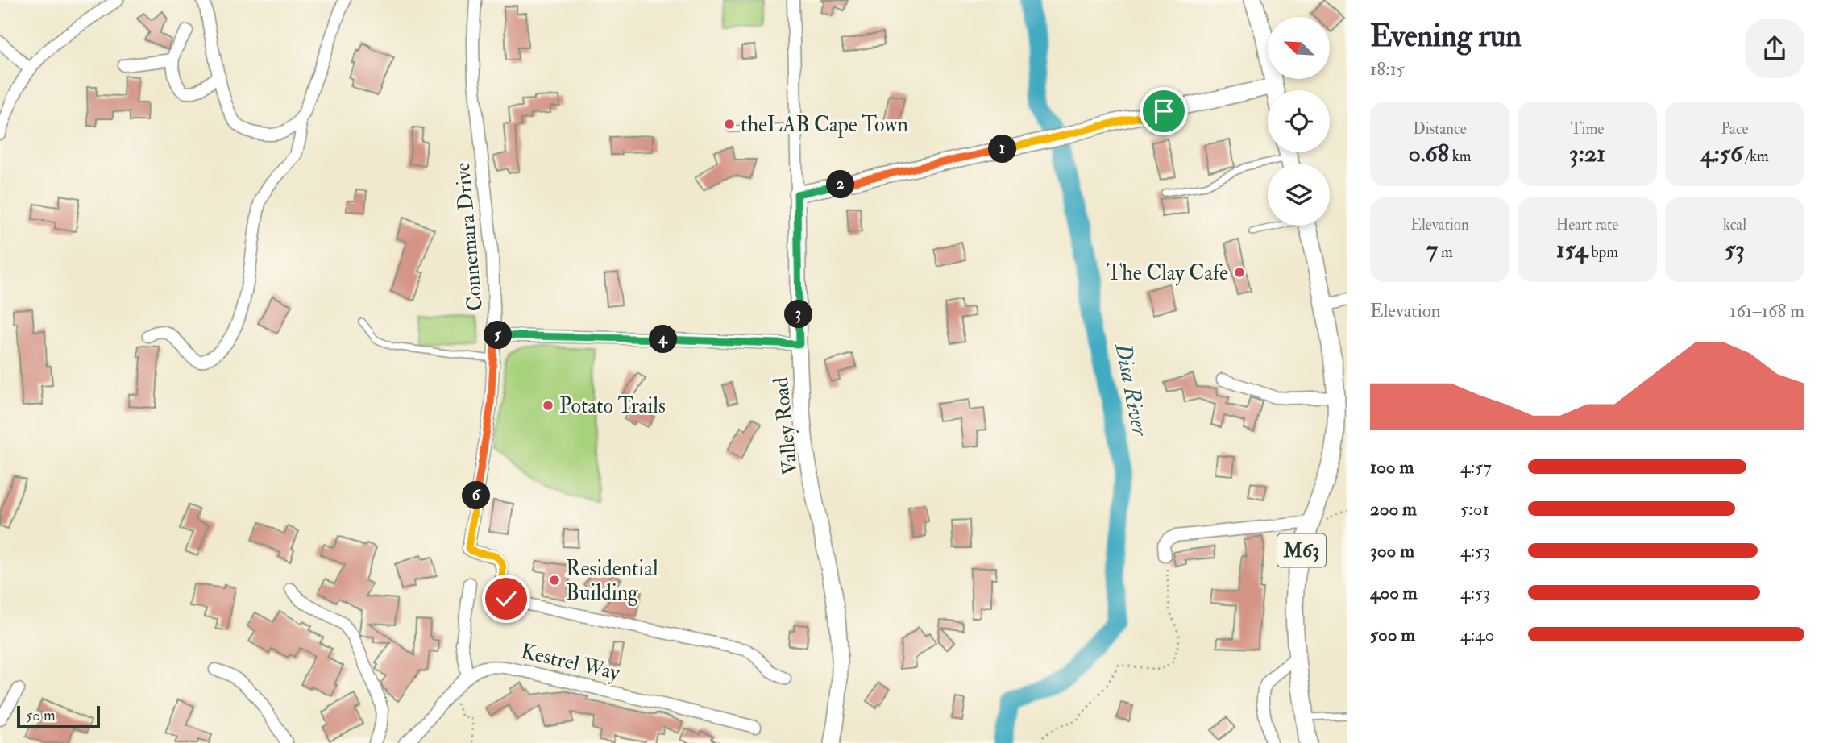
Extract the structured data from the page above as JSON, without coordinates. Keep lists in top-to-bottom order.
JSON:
{
  "streets": {
    "main road": ["M63"],
    "street": ["Connemara Drive", "Valley Road", "Kestrel Way"]
  },
  "water": ["Disa River"],
  "places": [
    "theLAB Cape Town",
    "The Clay Cafe",
    "Potato Trails",
    "Residential Building"
  ],
  "scale_bar": "50 m",
  "north": "top left",
  "page": {
    "heading": ["Evening run", "18:15"],
    "stats": [
      ["Distance", "0.68 km"],
      ["Time", "3:21"],
      ["Pace", "4:56 /km"],
      ["Elevation", "7 m"],
      ["Heart rate", "154 bpm"],
      ["kcal", "53"]
    ],
    "pins": [
      "1",
      "2",
      "3",
      "5",
      "4",
      "6"
    ],
    "chart": ["Elevation", "161–168 m"],
    "list": [
      {
        "name": "100 m",
        "note": "4:57"
      },
      {
        "name": "200 m",
        "note": "5:01"
      },
      {
        "name": "300 m",
        "note": "4:53"
      },
      {
        "name": "400 m",
        "note": "4:53"
      },
      {
        "name": "500 m",
        "note": "4:40"
      }
    ],
    "scale": "50 m"
  }
}
